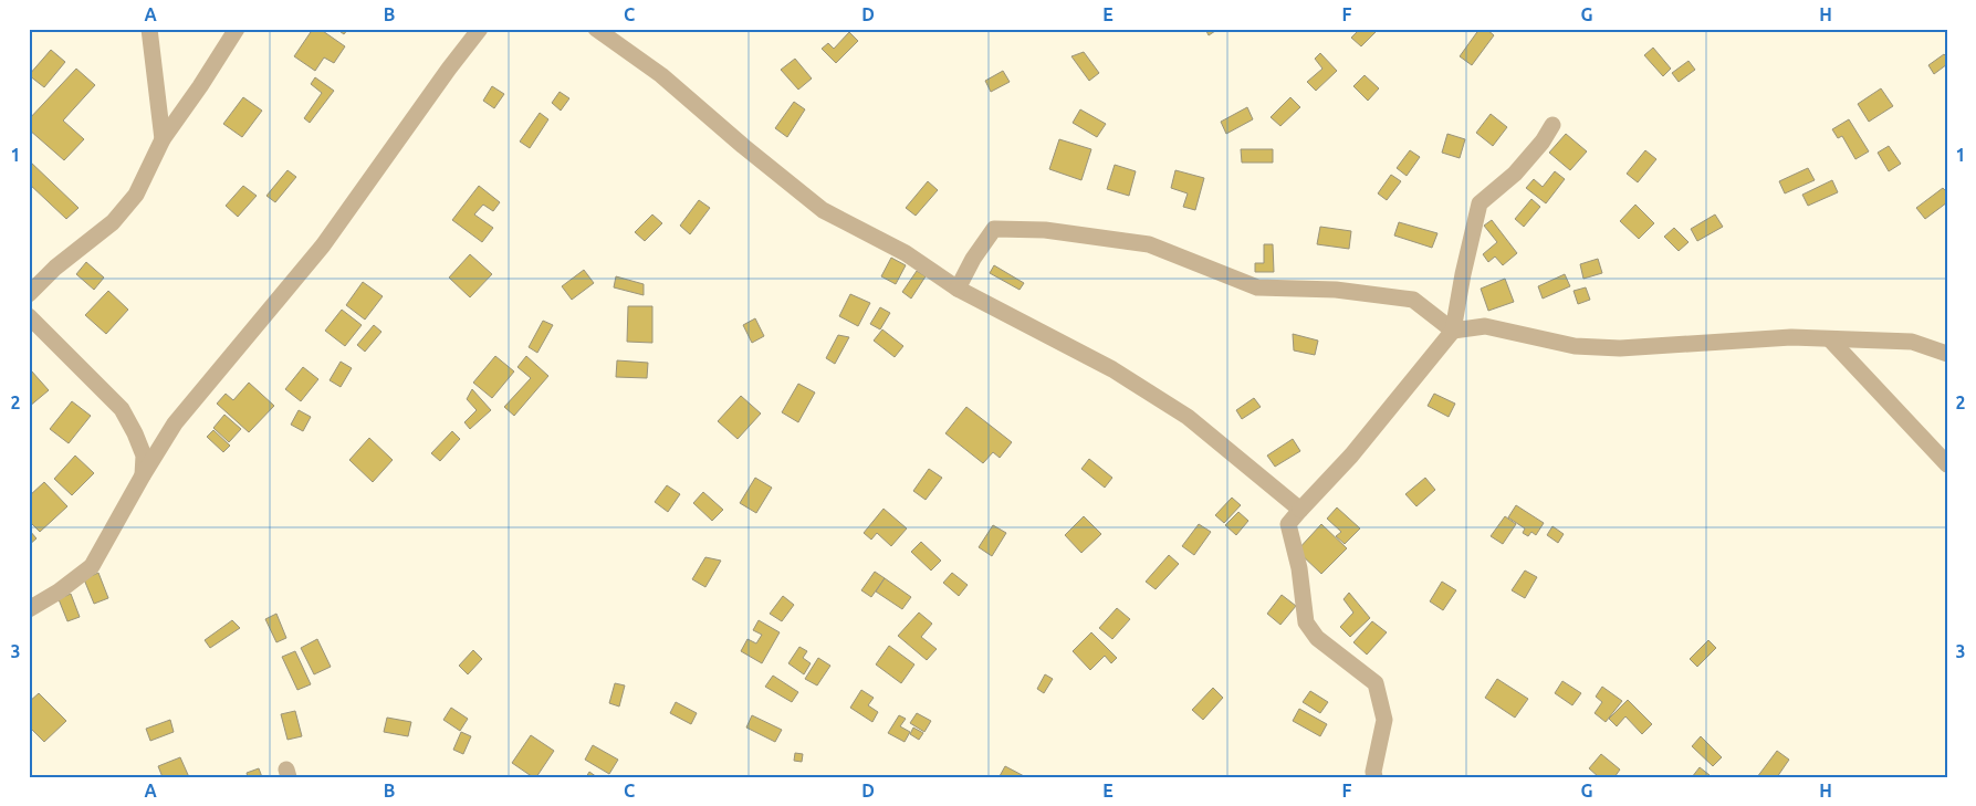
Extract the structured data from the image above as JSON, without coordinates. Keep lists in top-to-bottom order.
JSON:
{
  "grid": {
    "columns": [
      "A",
      "B",
      "C",
      "D",
      "E",
      "F",
      "G",
      "H"
    ],
    "rows": ["1", "2", "3"]
  }
}
